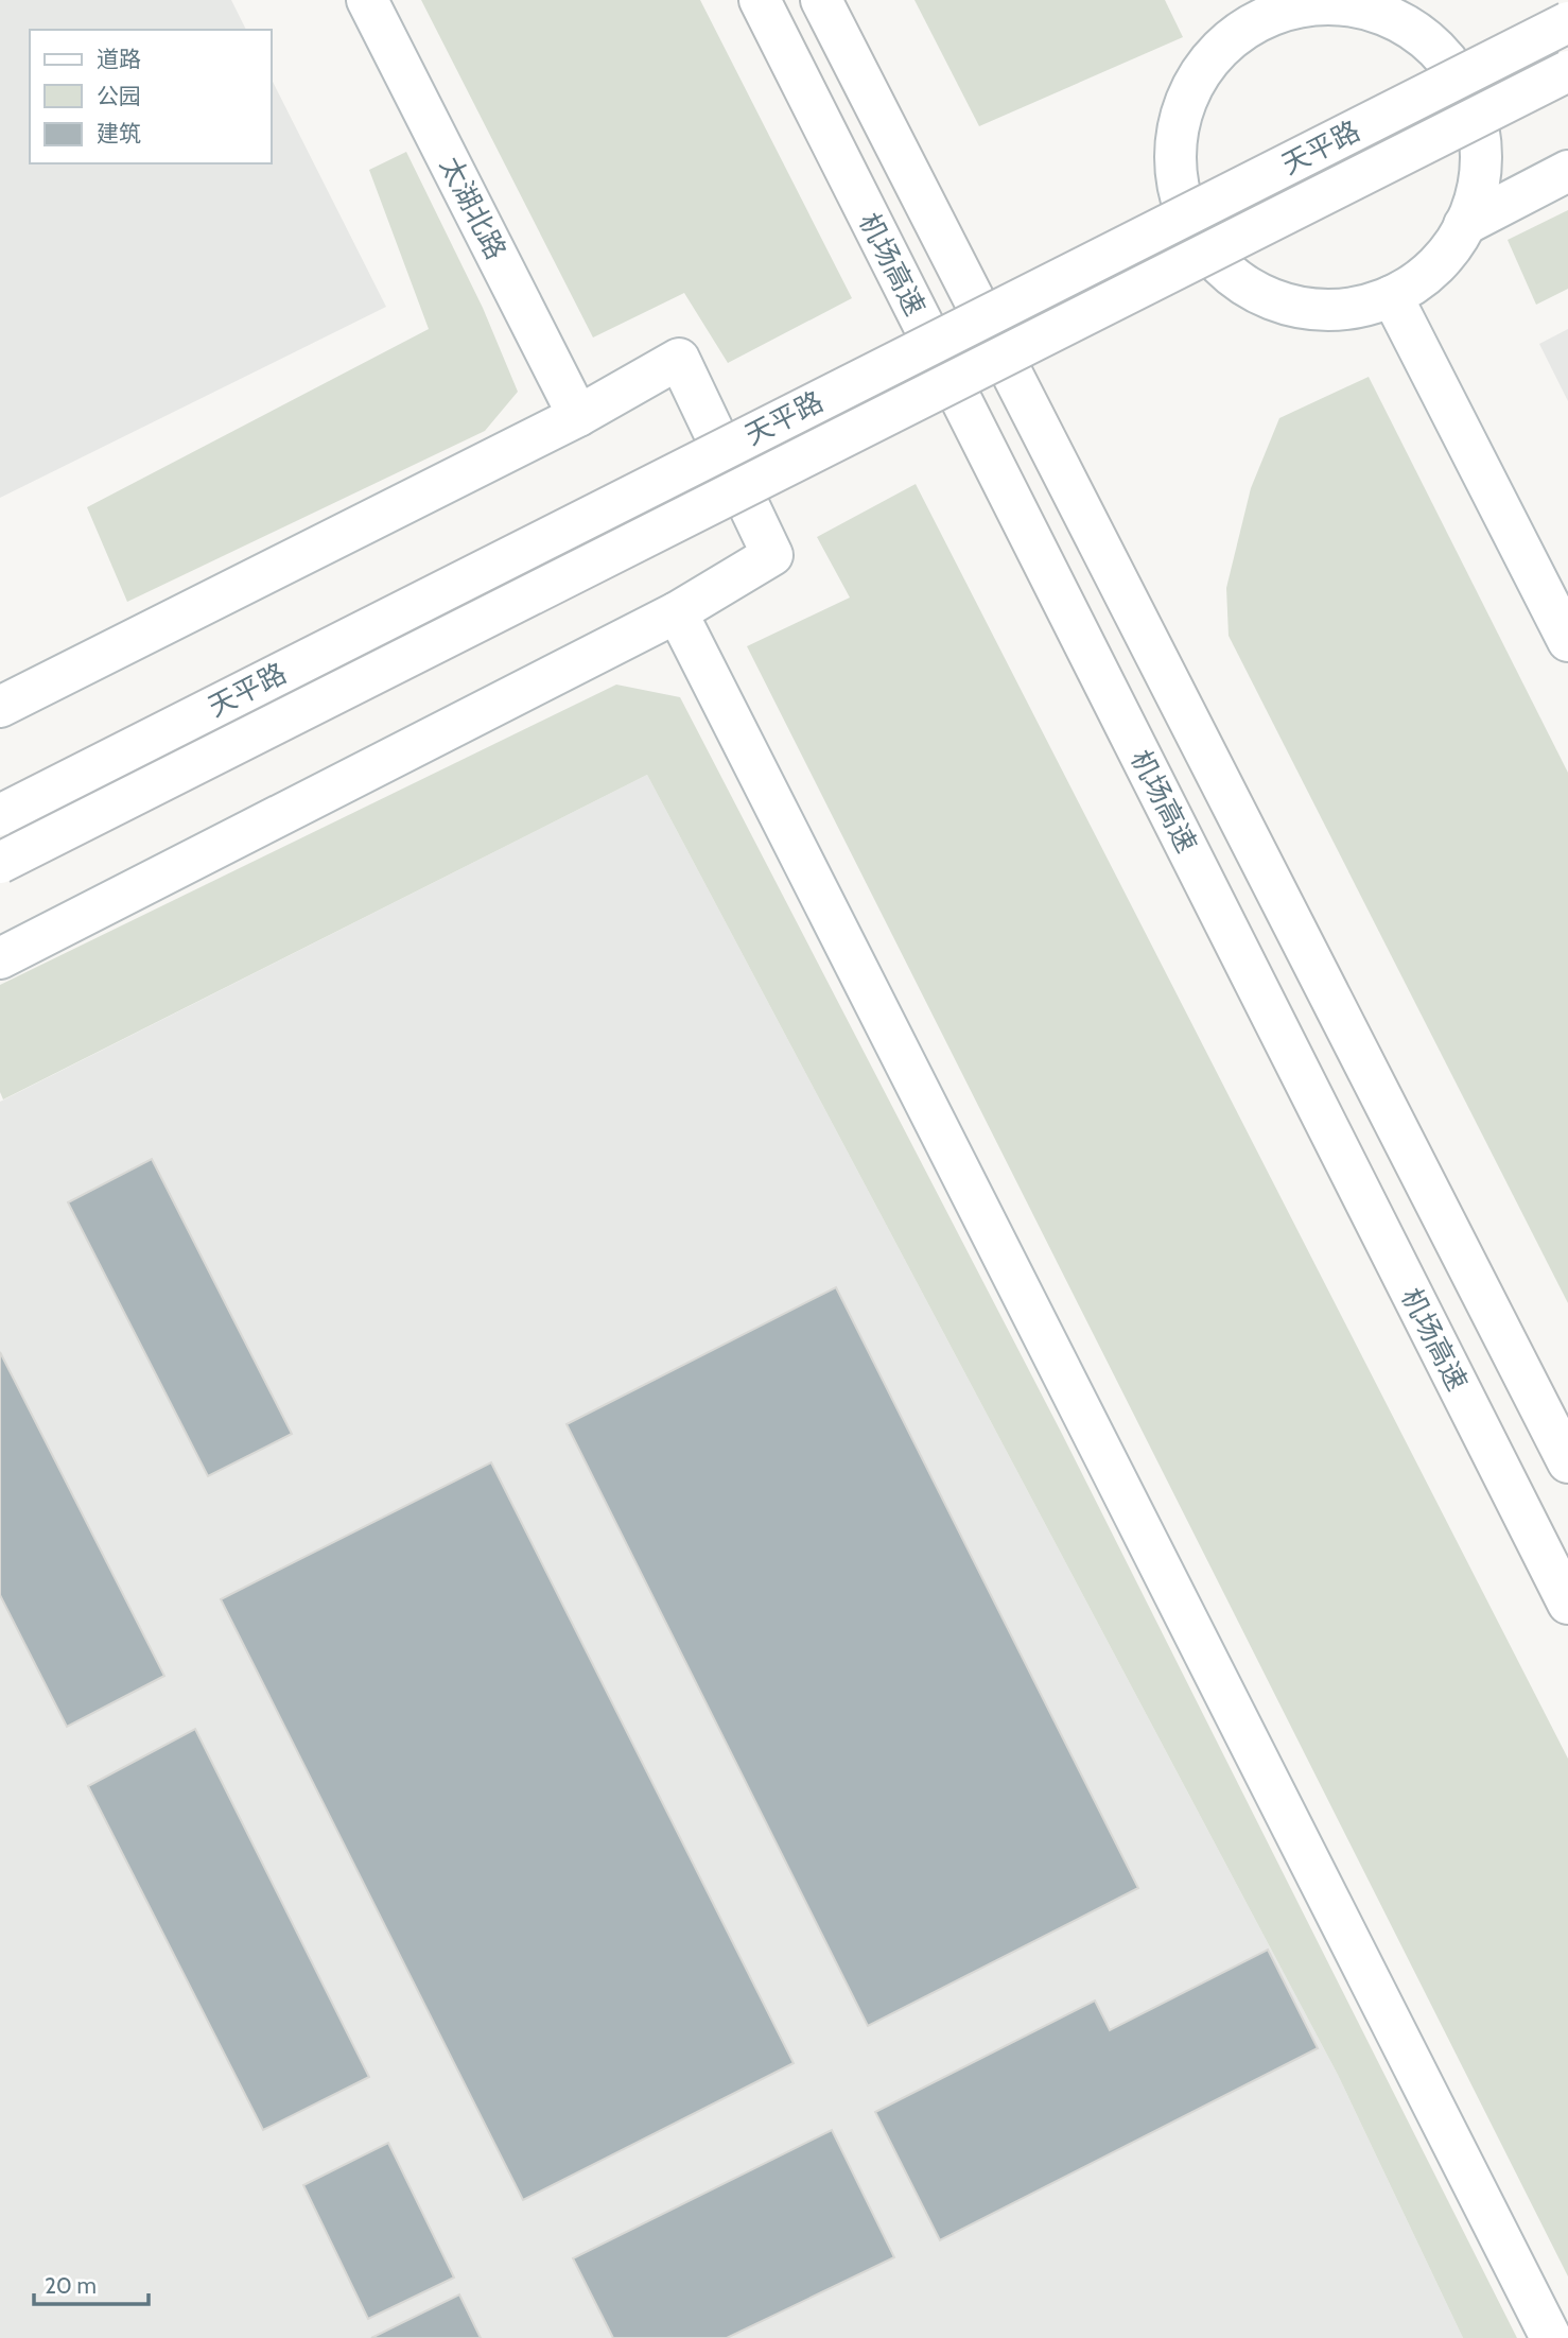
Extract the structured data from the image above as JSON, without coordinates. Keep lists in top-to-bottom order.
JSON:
{
  "streets": {
    "main road": ["天平路", "太湖北路", "机场高速"]
  },
  "legend": ["道路", "公园", "建筑"],
  "scale_bar": "20 m"
}
